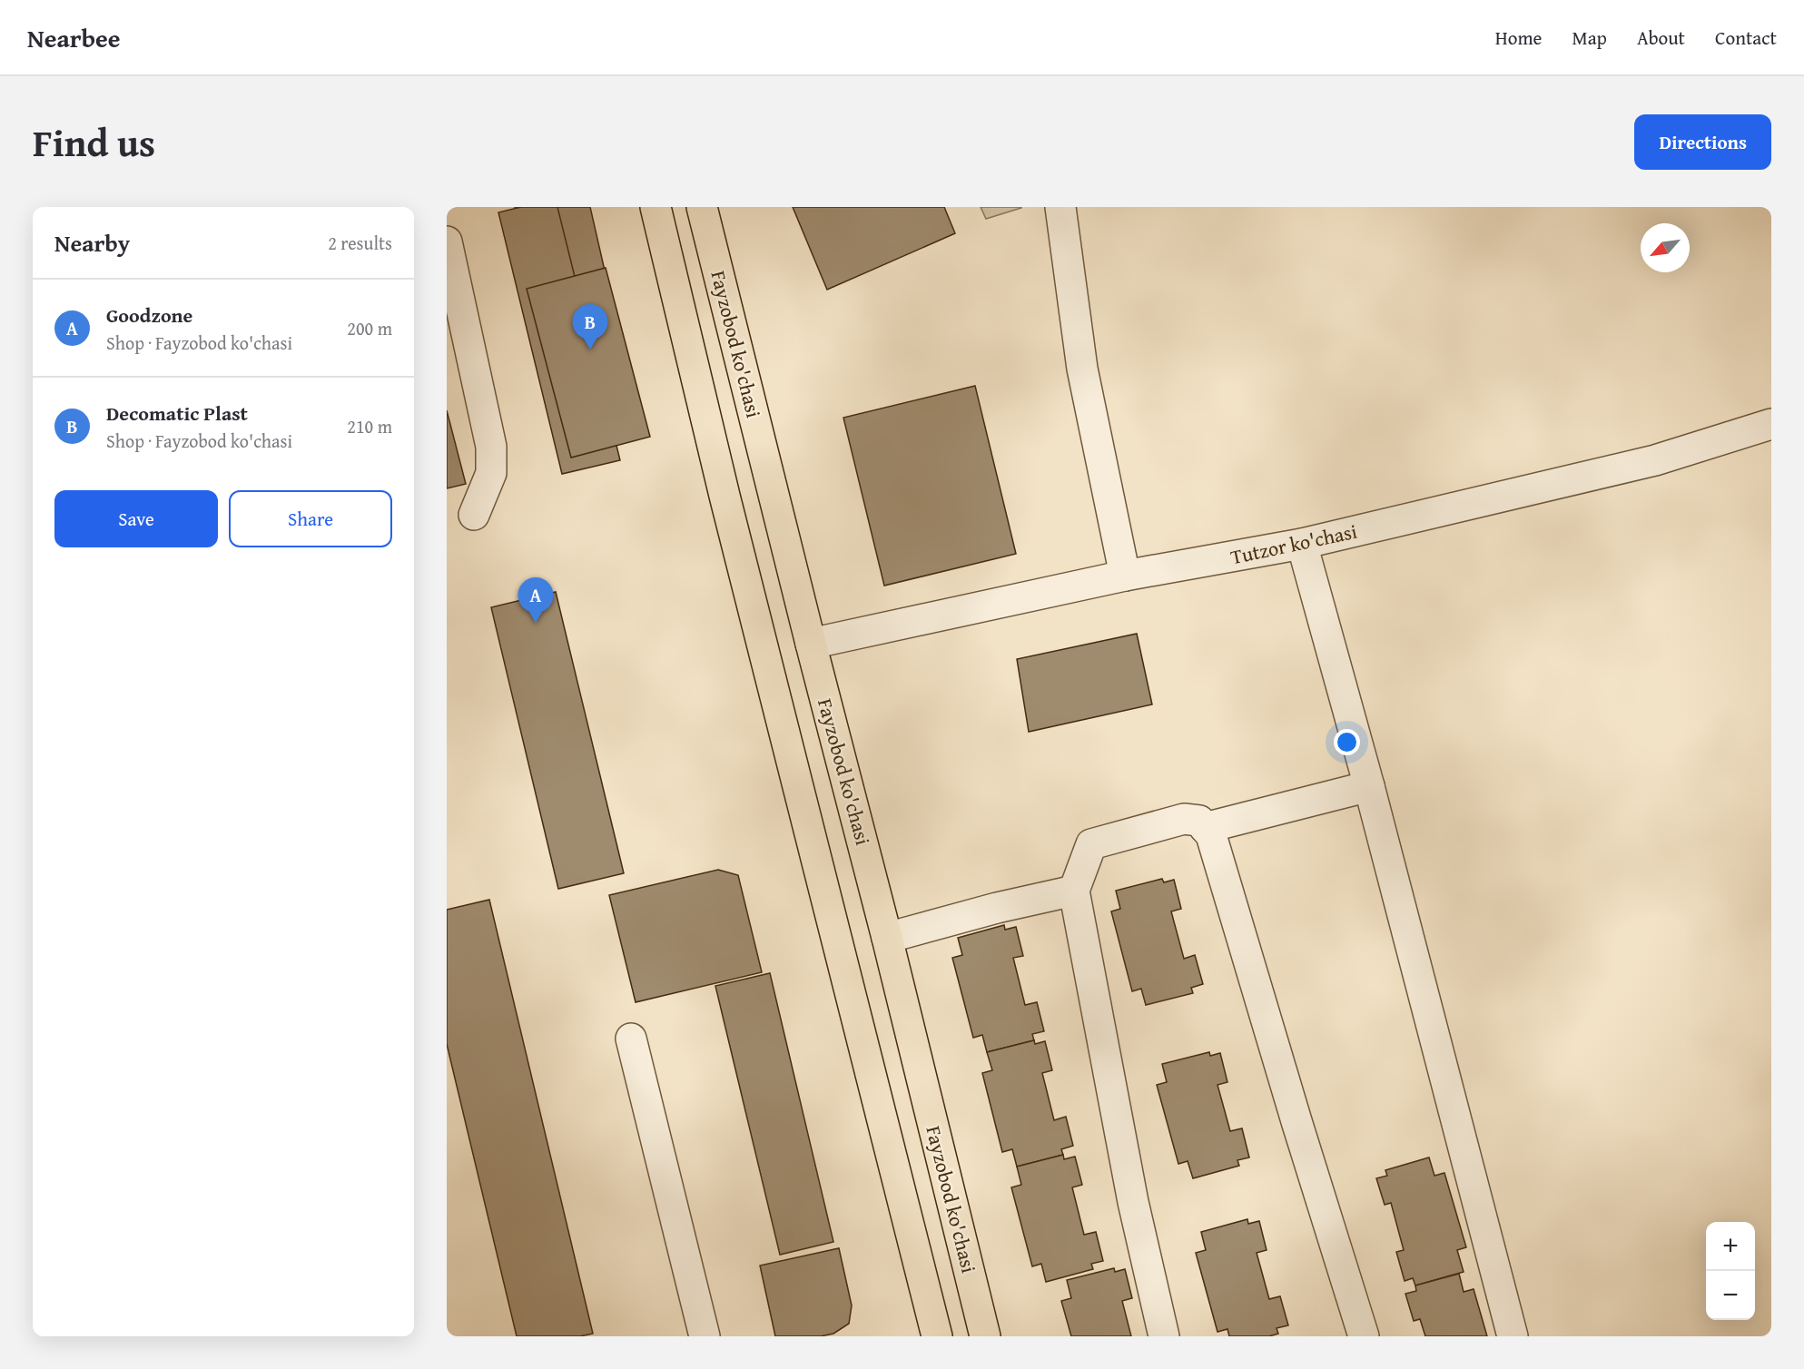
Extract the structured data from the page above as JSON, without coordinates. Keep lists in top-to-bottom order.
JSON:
{
  "streets": {
    "main road": ["Fayzobod ko'chasi"],
    "street": ["Tutzor ko'chasi"]
  },
  "crossings": [
    ["Fayzobod ko'chasi", "Tutzor ko'chasi"]
  ],
  "north": "bottom left",
  "page": {
    "header": "Nearbee",
    "nav": [
      "Home",
      "Map",
      "About",
      "Contact"
    ],
    "title": "Find us",
    "buttons": [
      "Directions",
      ["Save", "Share"]
    ],
    "heading": ["Nearby", "2 results"],
    "list": [
      {
        "mark": "A",
        "name": "Goodzone",
        "note": "Shop · Fayzobod ko'chasi",
        "value": "200 m"
      },
      {
        "mark": "B",
        "name": "Decomatic Plast",
        "note": "Shop · Fayzobod ko'chasi",
        "value": "210 m"
      }
    ],
    "pins": ["B", "A"],
    "map_buttons": ["+", "−"]
  }
}
